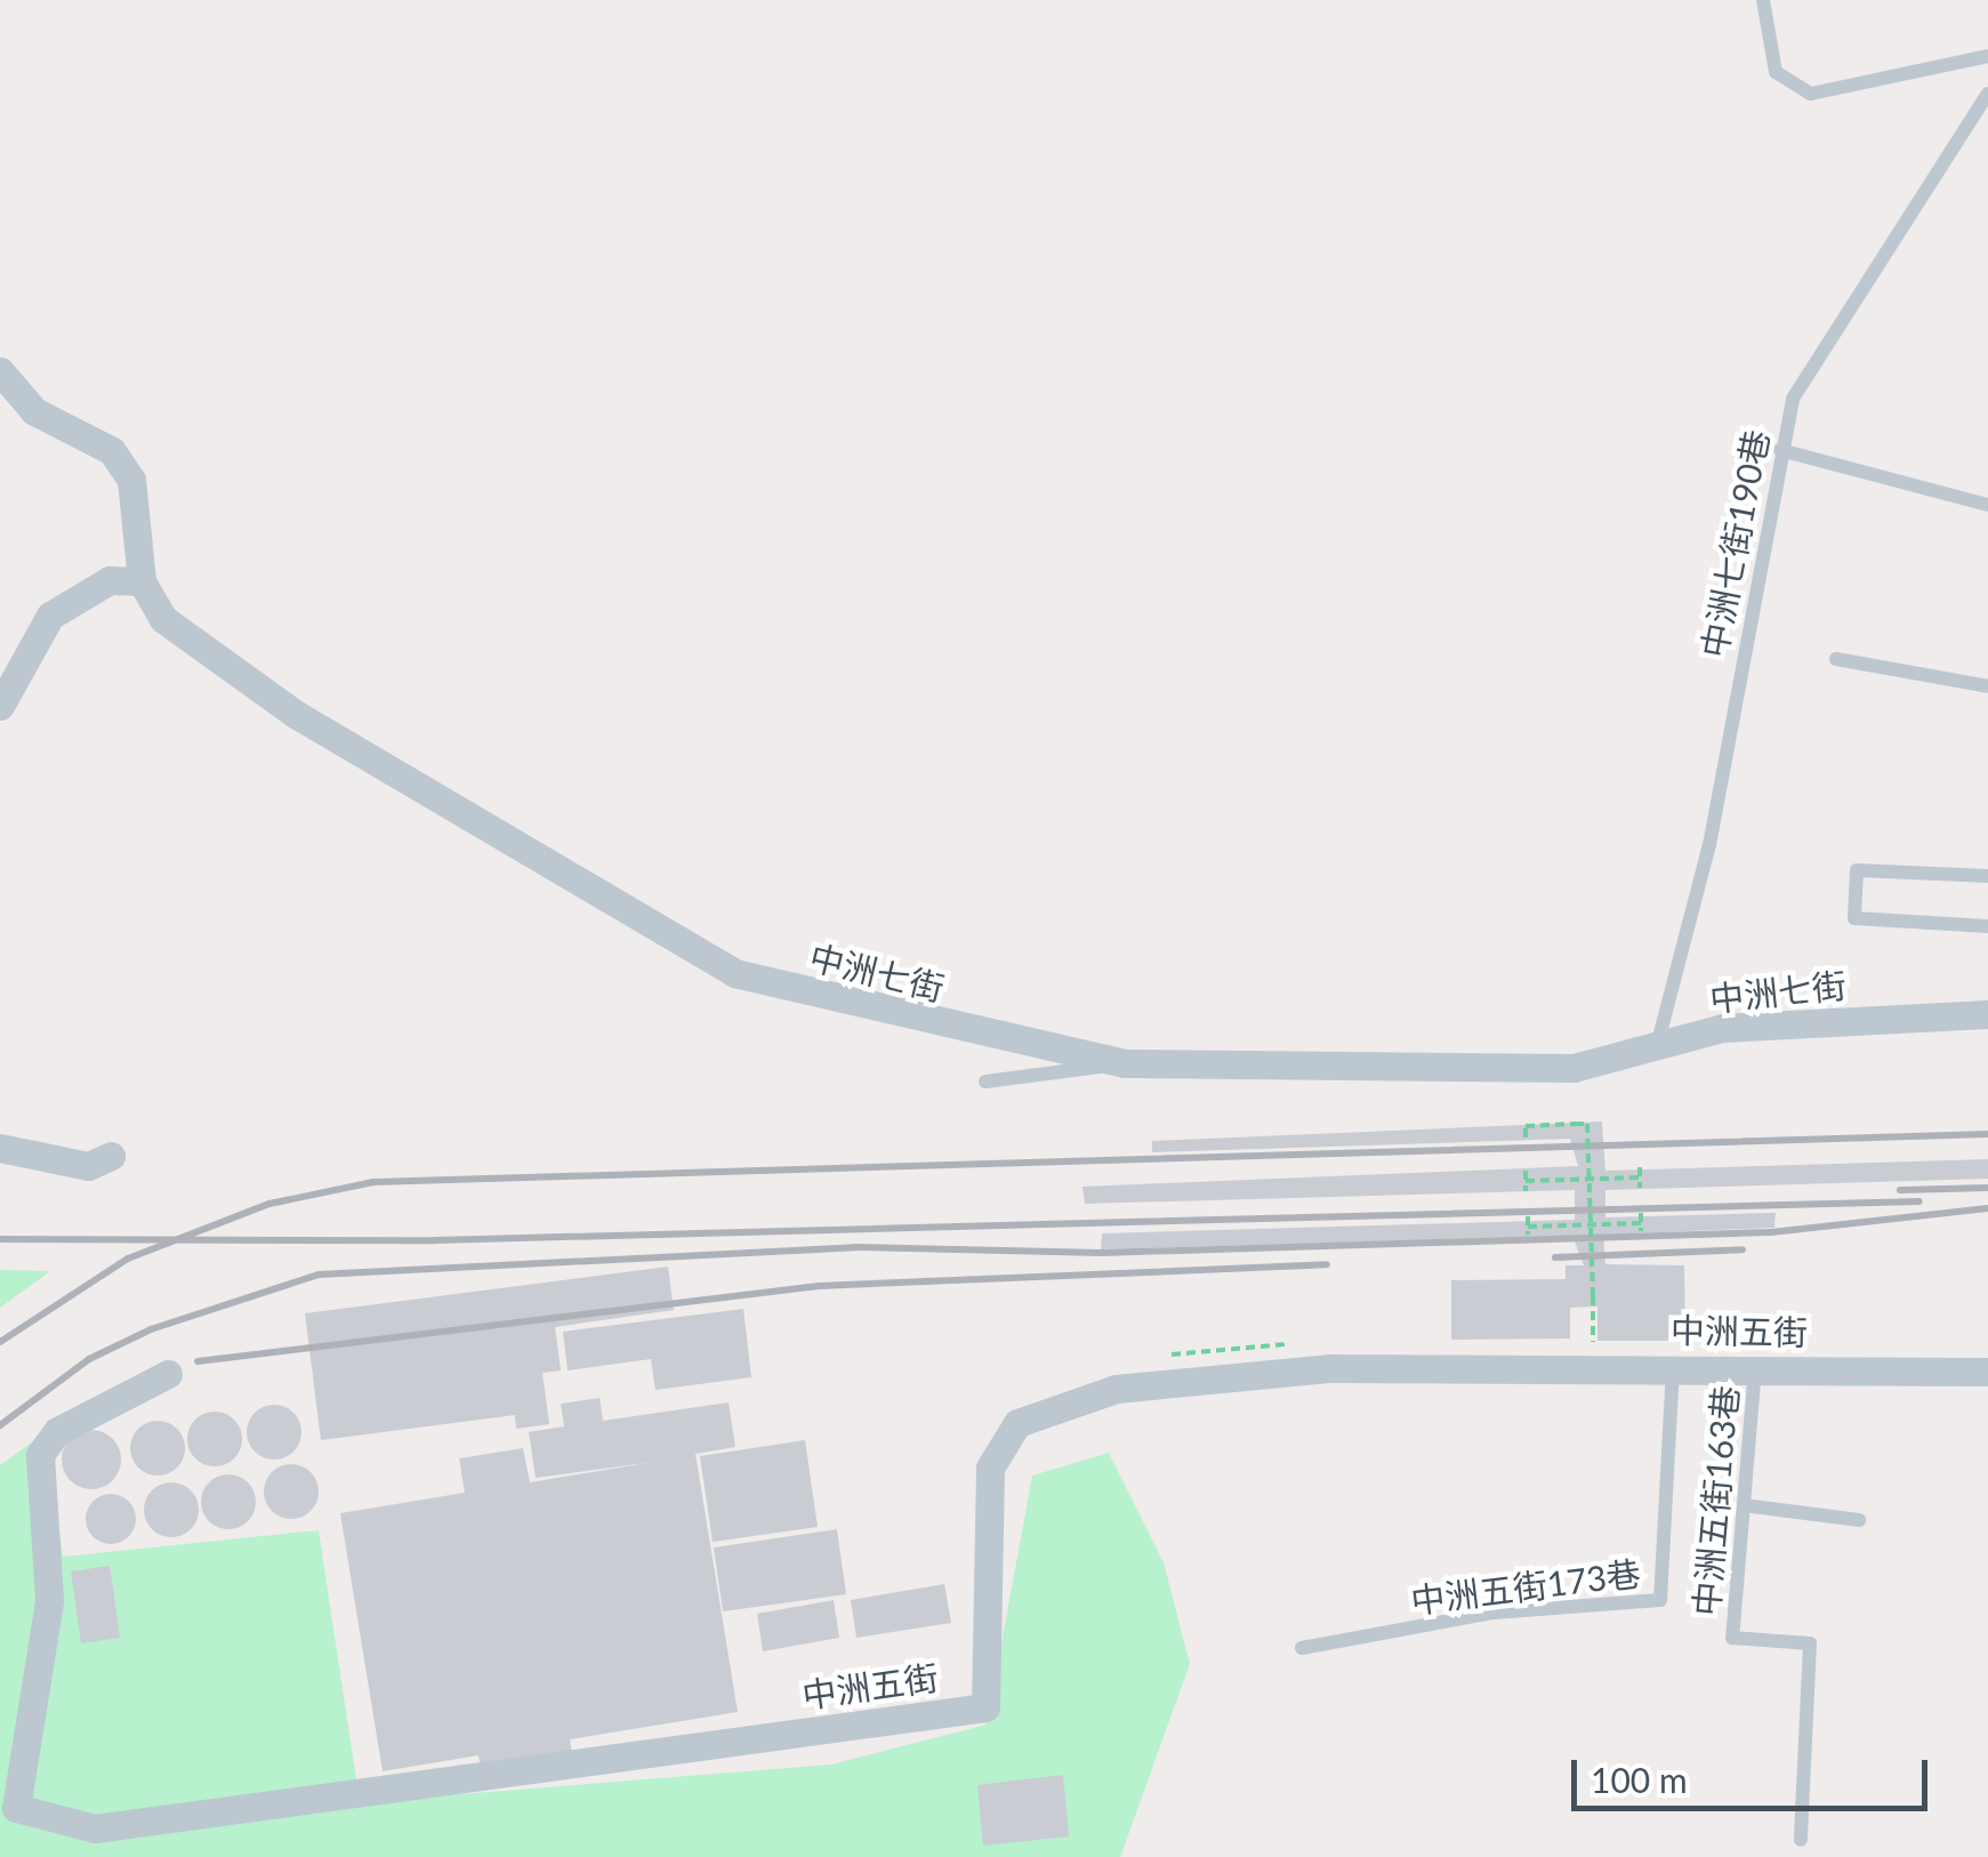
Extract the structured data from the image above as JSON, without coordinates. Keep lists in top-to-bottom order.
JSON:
{
  "streets": {
    "street": ["中洲七街", "中洲五街"],
    "lane": ["中洲七街190巷", "中洲五街163巷", "中洲五街173巷"]
  },
  "crossings": [
    ["中洲七街190巷", "中洲七街"],
    ["中洲五街", "中洲五街163巷"],
    ["中洲五街", "中洲五街173巷"]
  ],
  "scale_bar": "100 m"
}
